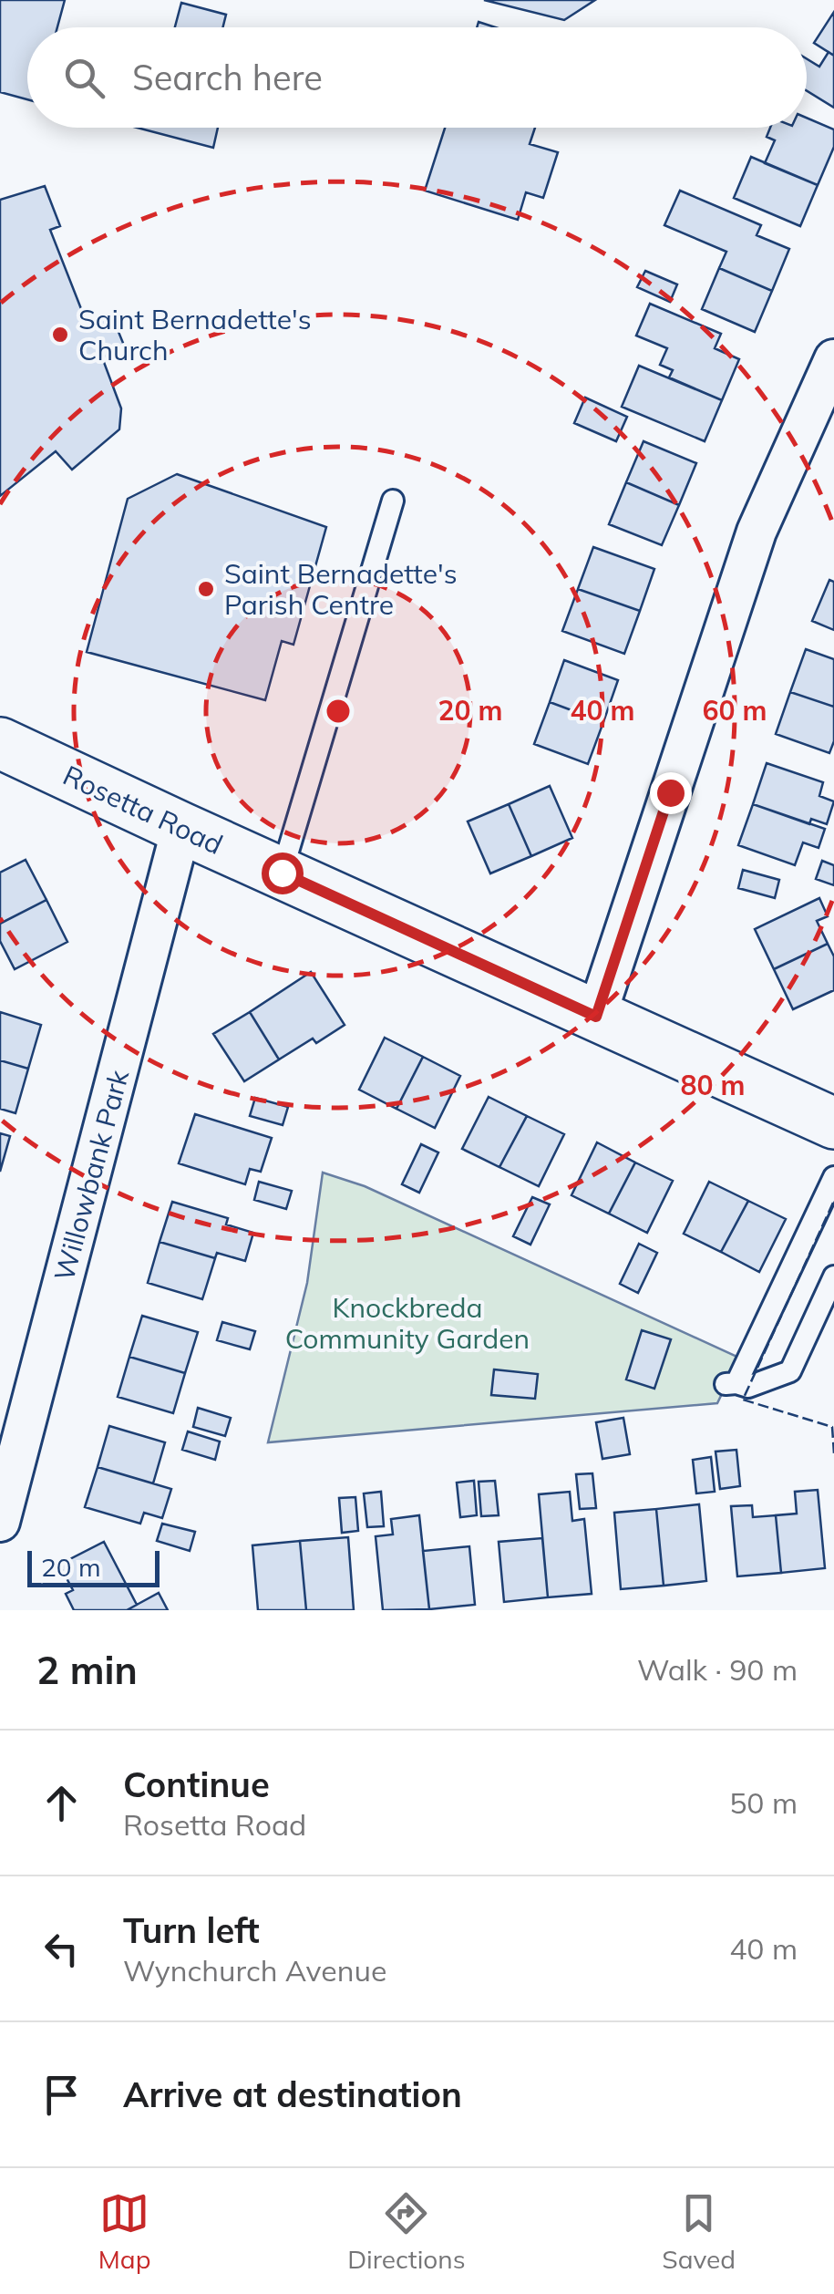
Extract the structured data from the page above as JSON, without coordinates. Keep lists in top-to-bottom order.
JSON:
{
  "streets": {
    "street": ["Rosetta Road", "Willowbank Park"]
  },
  "crossings": [
    ["Rosetta Road", "Willowbank Park"]
  ],
  "parks": ["Knockbreda Community Garden"],
  "places": ["Saint Bernadette's Church", "Saint Bernadette's Parish Centre"],
  "scale_bar": "20 m",
  "page": {
    "search": "Search here",
    "scale": "20 m",
    "heading": ["2 min", "Walk · 90 m"],
    "list": [
      ["Continue", "Rosetta Road", "50 m"],
      ["Turn left", "Wynchurch Avenue", "40 m"],
      "Arrive at destination"
    ],
    "nav": ["Map", "Directions", "Saved"]
  },
  "rings": [
    "20 m",
    "40 m",
    "60 m",
    "80 m"
  ]
}
